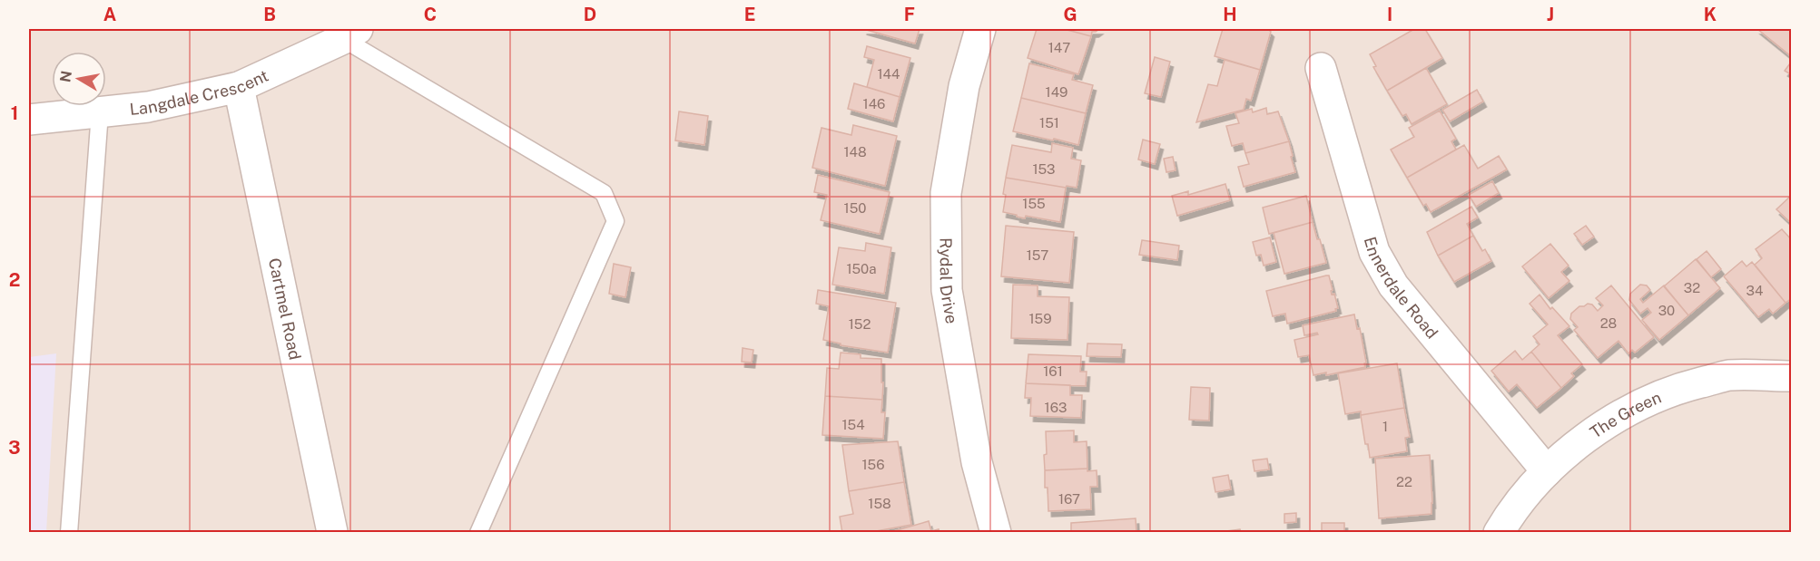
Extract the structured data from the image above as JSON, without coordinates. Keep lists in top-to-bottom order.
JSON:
{
  "streets": {
    "street": [
      "Langdale Crescent",
      "Rydal Drive",
      "Ennerdale Road",
      "Cartmel Road",
      "The Green"
    ]
  },
  "crossings": [
    ["Langdale Crescent", "Cartmel Road"],
    ["Ennerdale Road", "The Green"]
  ],
  "house_numbers": [
    "147",
    "144",
    "149",
    "146",
    "151",
    "148",
    "153",
    "155",
    "150",
    "157",
    "150a",
    "32",
    "34",
    "30",
    "159",
    "28",
    "152",
    "161",
    "163",
    "154",
    "1",
    "156",
    "22",
    "167",
    "158"
  ],
  "north": "left",
  "grid": {
    "columns": [
      "A",
      "B",
      "C",
      "D",
      "E",
      "F",
      "G",
      "H",
      "I",
      "J",
      "K"
    ],
    "rows": ["1", "2", "3"]
  }
}
